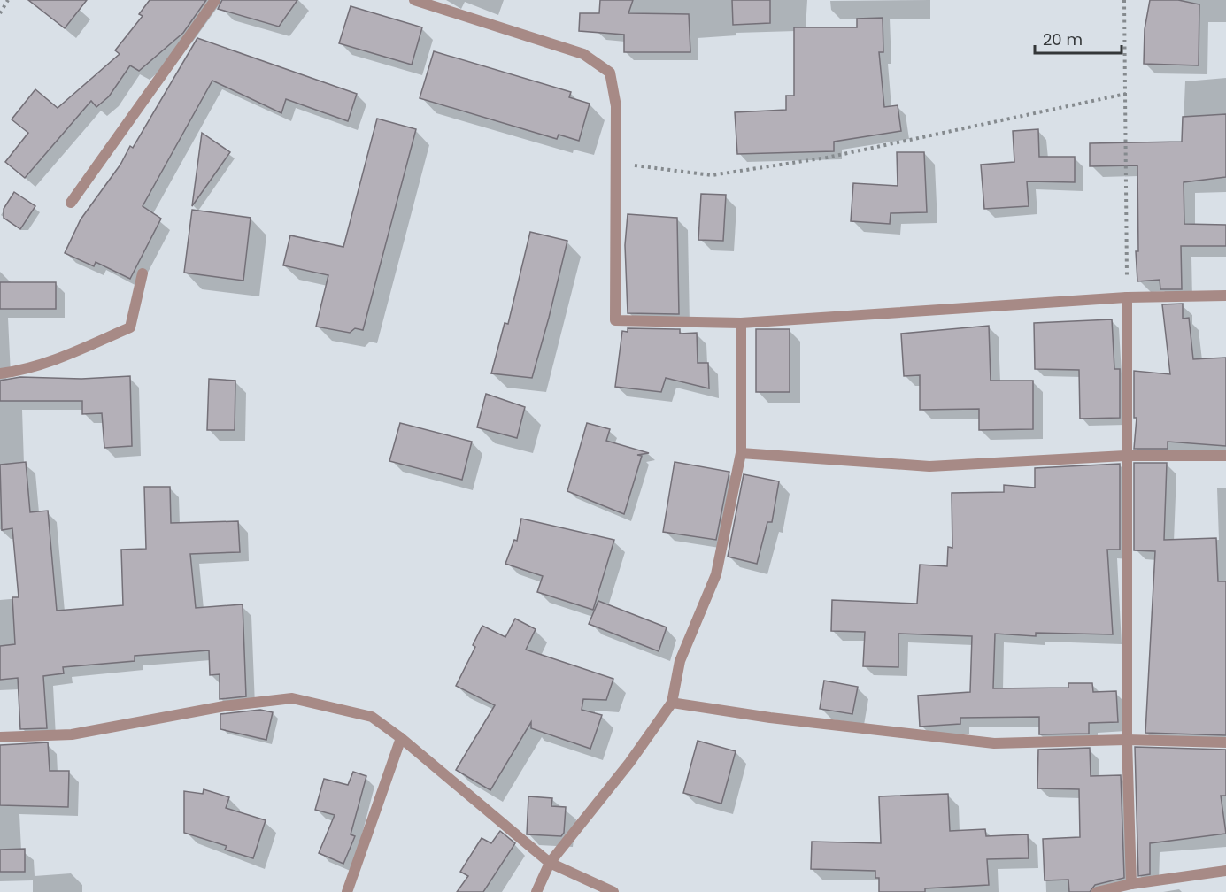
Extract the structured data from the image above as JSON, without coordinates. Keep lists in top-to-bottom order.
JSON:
{
  "scale_bar": "20 m"
}
